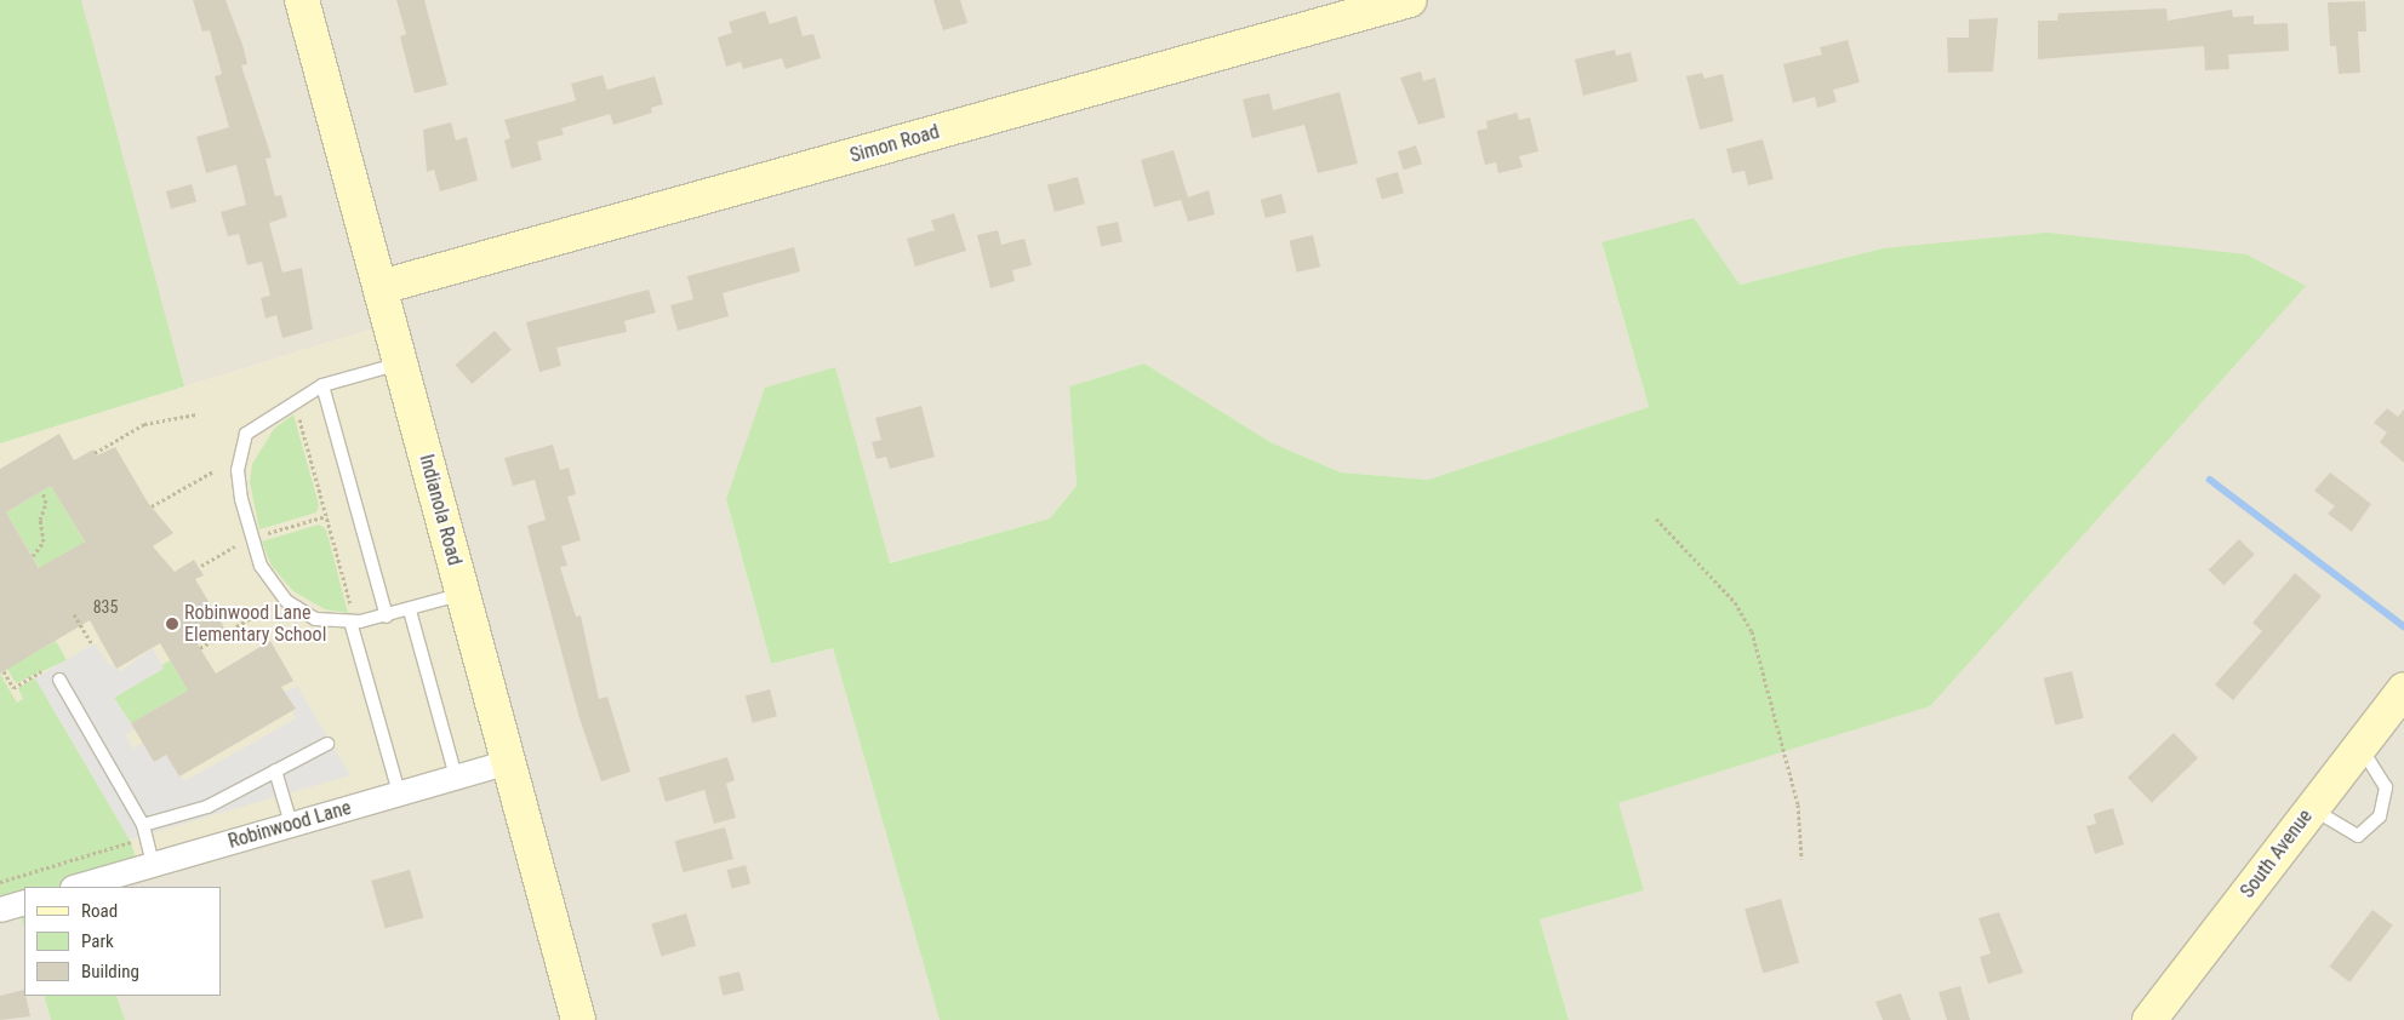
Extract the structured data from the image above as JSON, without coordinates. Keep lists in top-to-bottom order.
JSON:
{
  "streets": {
    "street": [
      "Simon Road",
      "Indianola Road",
      "Robinwood Lane",
      "South Avenue"
    ]
  },
  "crossings": [
    ["Simon Road", "Indianola Road"],
    ["Indianola Road", "Robinwood Lane"]
  ],
  "places": ["Robinwood Lane Elementary School"],
  "house_numbers": ["835"],
  "legend": ["Road", "Park", "Building"]
}
